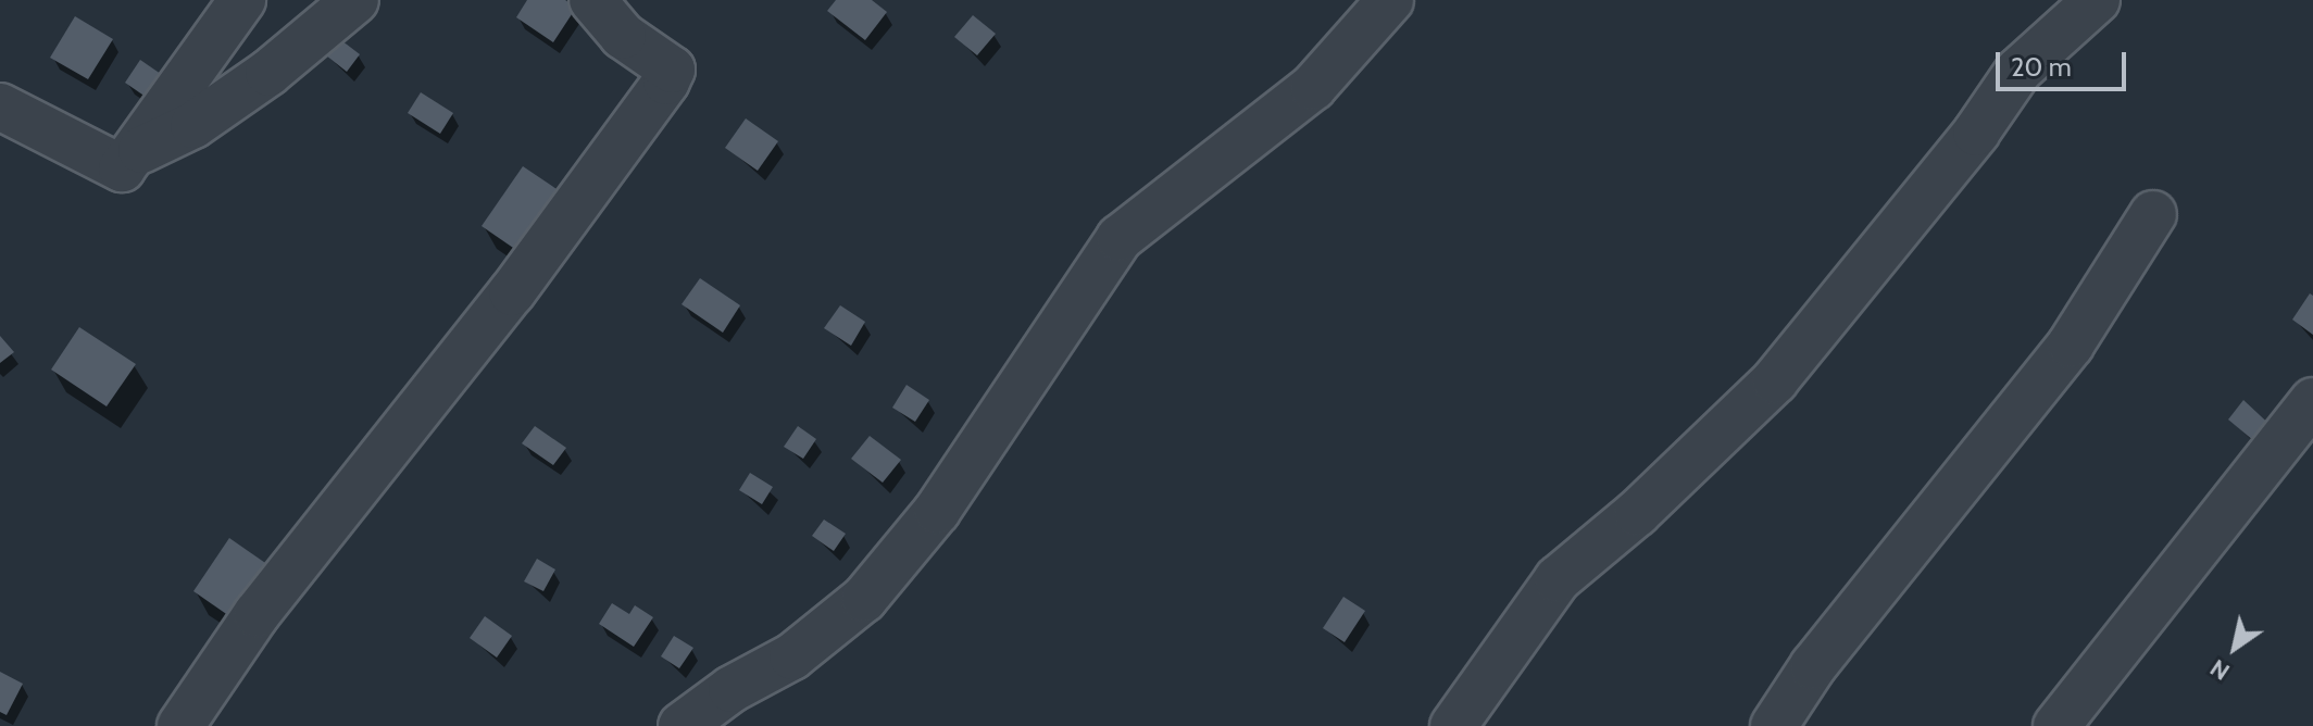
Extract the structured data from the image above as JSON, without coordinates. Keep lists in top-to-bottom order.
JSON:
{
  "scale_bar": "20 m",
  "north": "bottom left"
}
